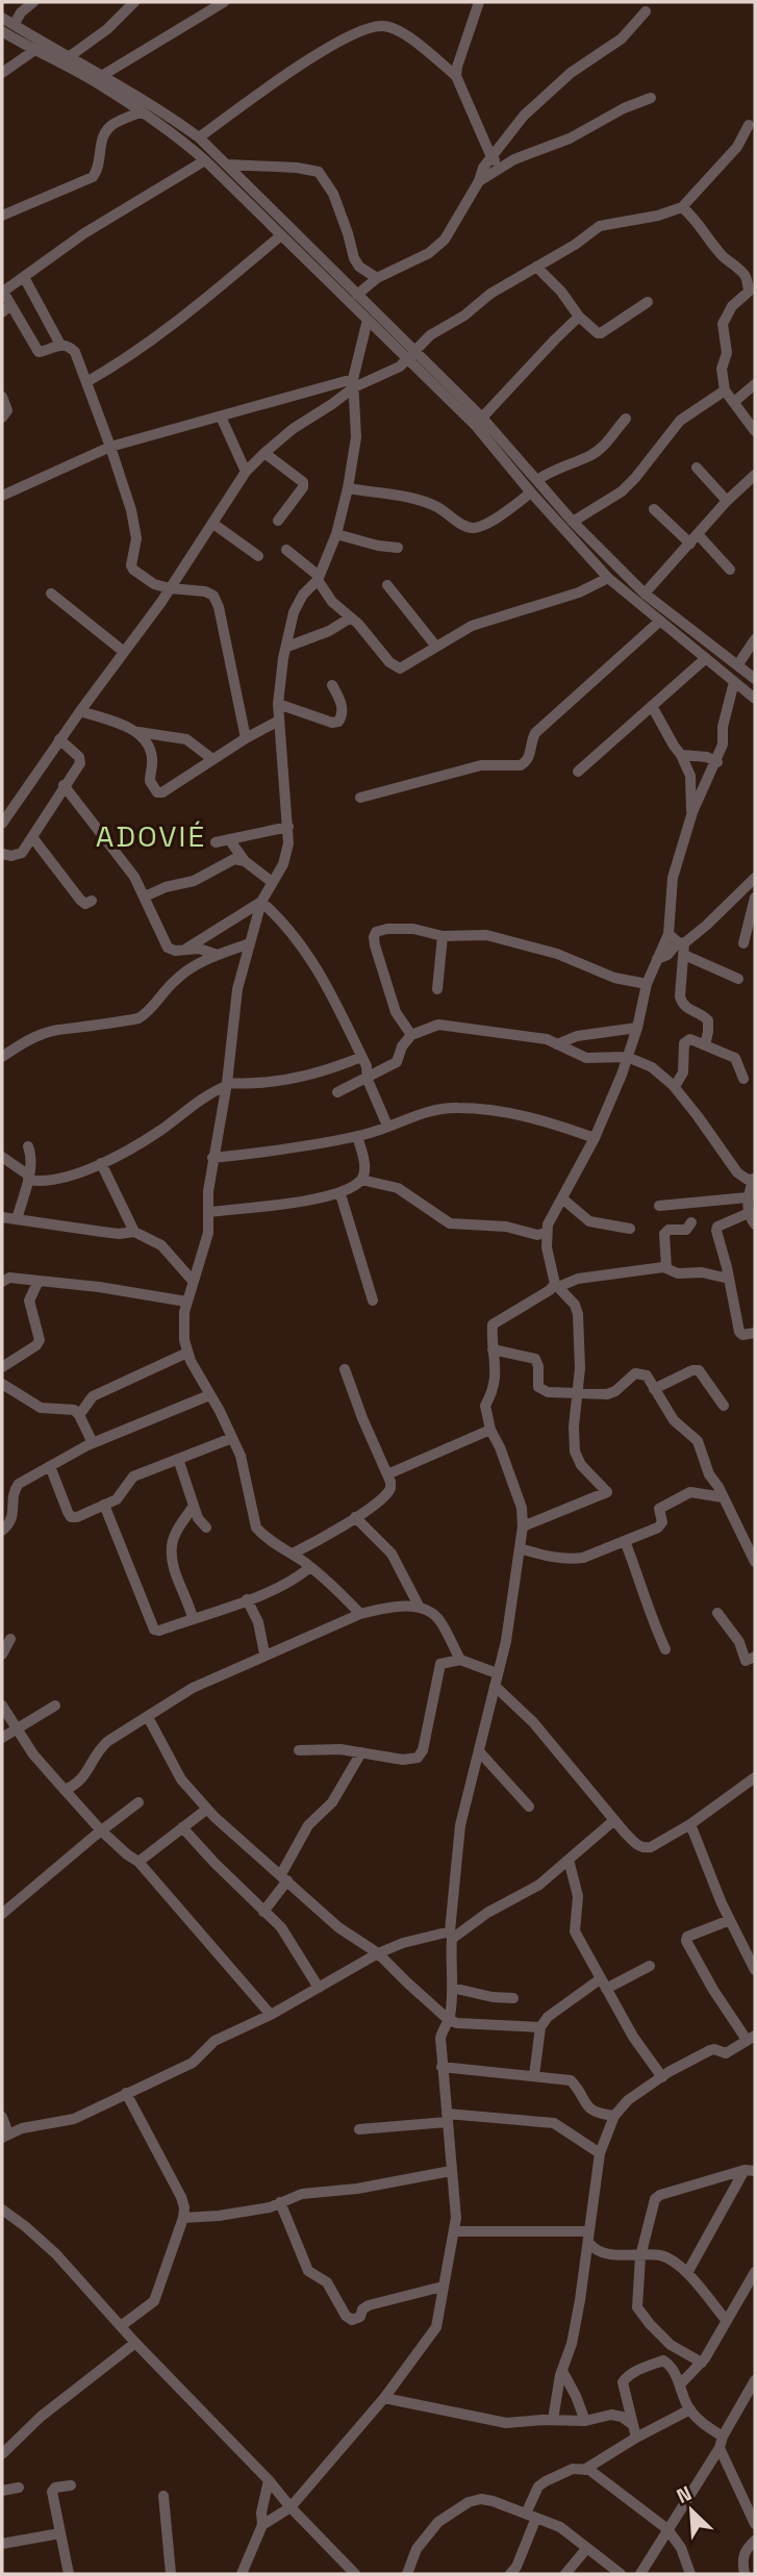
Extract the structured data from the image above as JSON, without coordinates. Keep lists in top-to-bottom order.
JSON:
{
  "districts": ["ADOVIÉ"],
  "north": "top left"
}
